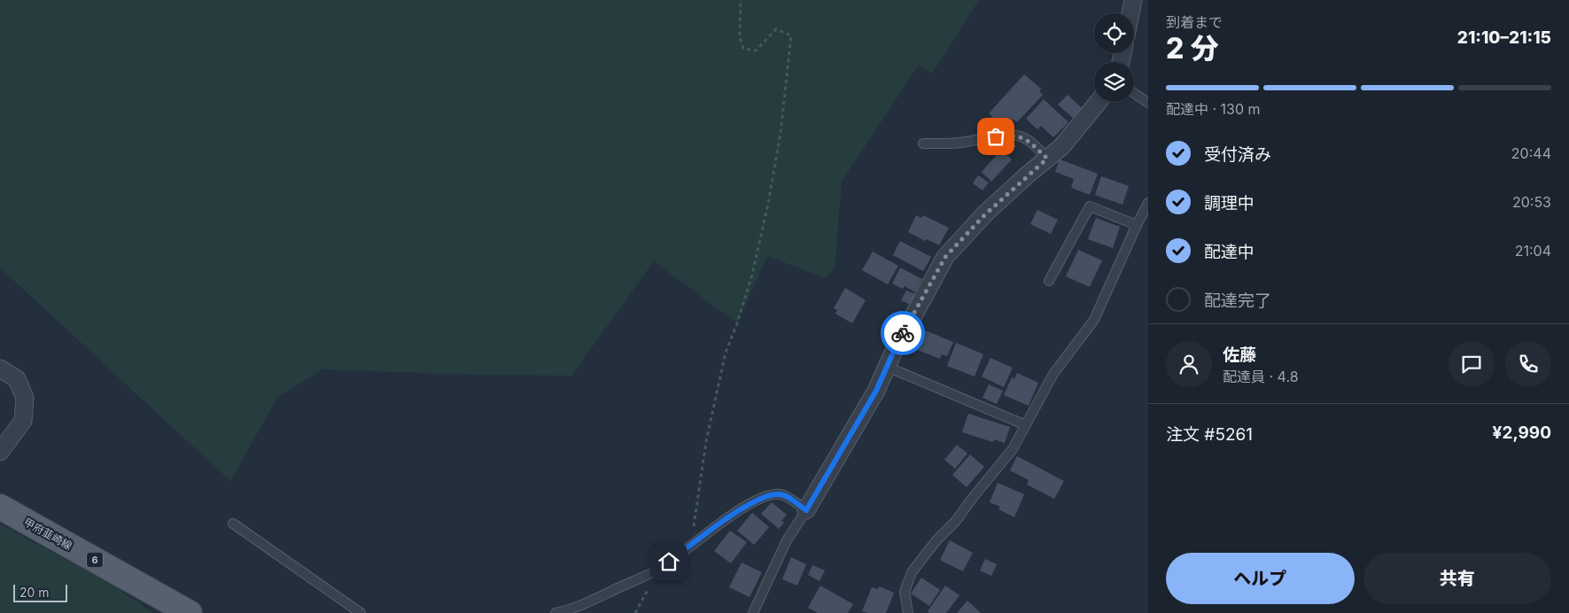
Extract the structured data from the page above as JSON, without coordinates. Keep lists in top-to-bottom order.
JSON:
{
  "streets": {
    "main road": ["甲府韮崎線", "6"]
  },
  "scale_bar": "20 m",
  "page": {
    "heading": ["2 分", "到着まで", "21:10–21:15"],
    "panel": [
      "佐藤",
      "配達員 · 4.8",
      "注文 #5261",
      "¥2,990"
    ],
    "bar": "配達中 · 130 m",
    "list": [
      ["受付済み", "20:44"],
      ["調理中", "20:53"],
      ["配達中", "21:04"],
      "配達完了"
    ],
    "buttons": ["ヘルプ", "共有"],
    "scale": "20 m"
  }
}
